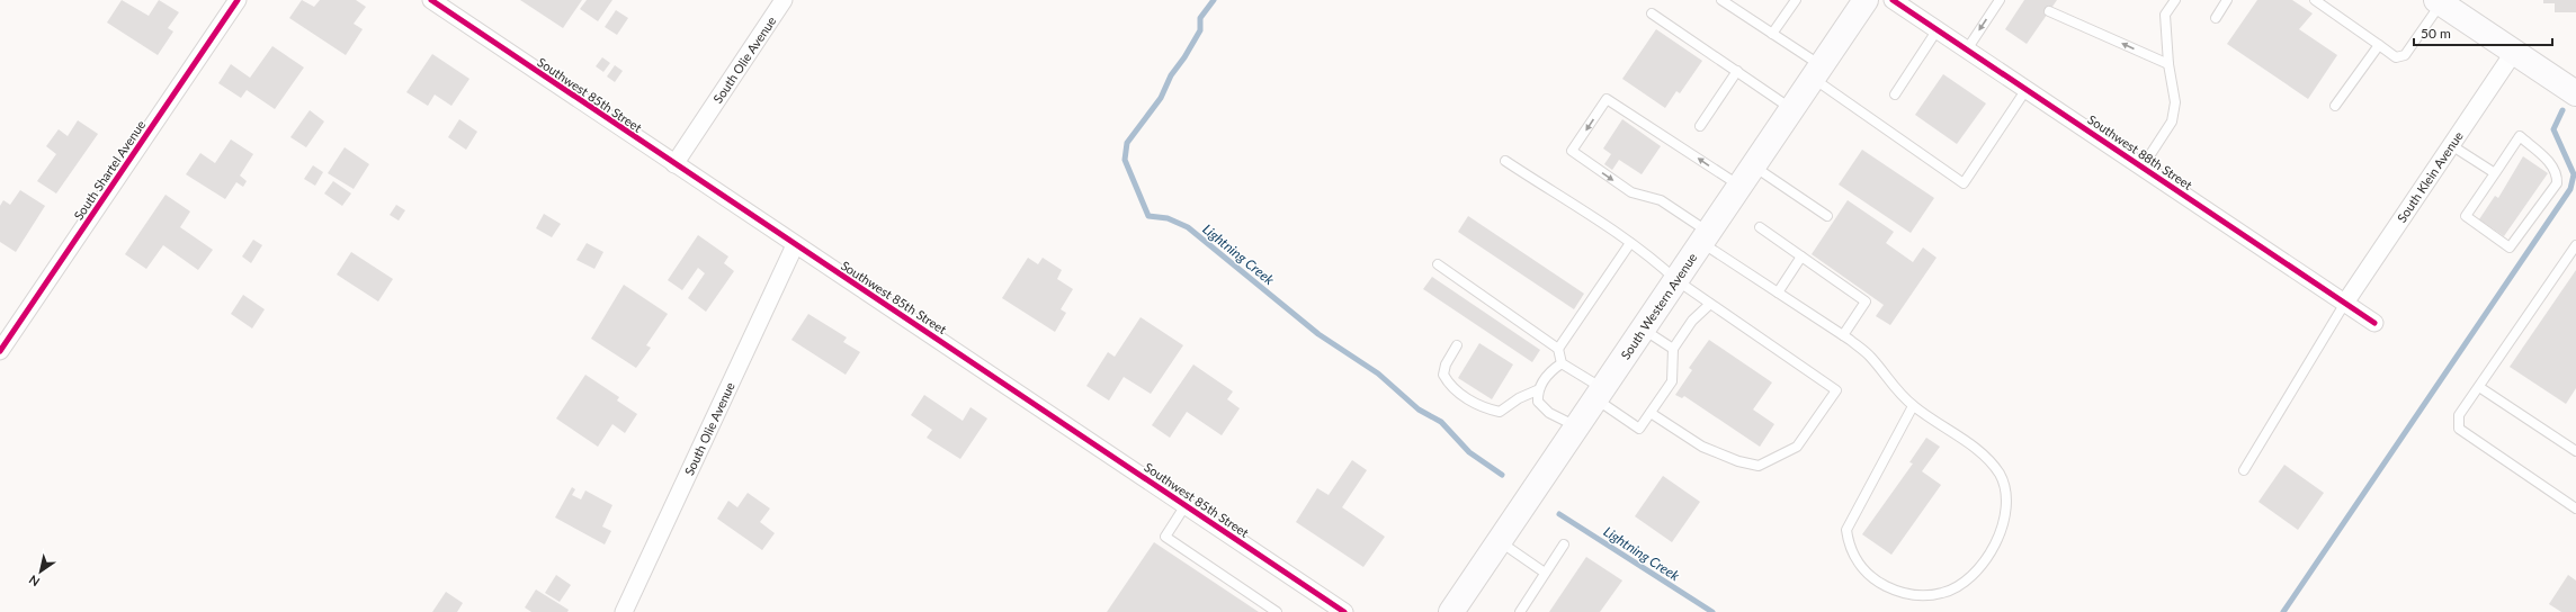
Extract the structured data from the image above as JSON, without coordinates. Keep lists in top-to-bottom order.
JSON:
{
  "streets": {
    "main road": ["South Western Avenue"],
    "street": [
      "South Olie Avenue",
      "Southwest 85th Street",
      "Southwest 88th Street",
      "South Shartel Avenue",
      "South Klein Avenue"
    ]
  },
  "crossings": [
    ["South Olie Avenue", "Southwest 85th Street"],
    ["Southwest 88th Street", "South Klein Avenue"]
  ],
  "water": ["Lightning Creek"],
  "scale_bar": "50 m",
  "north": "bottom left"
}
